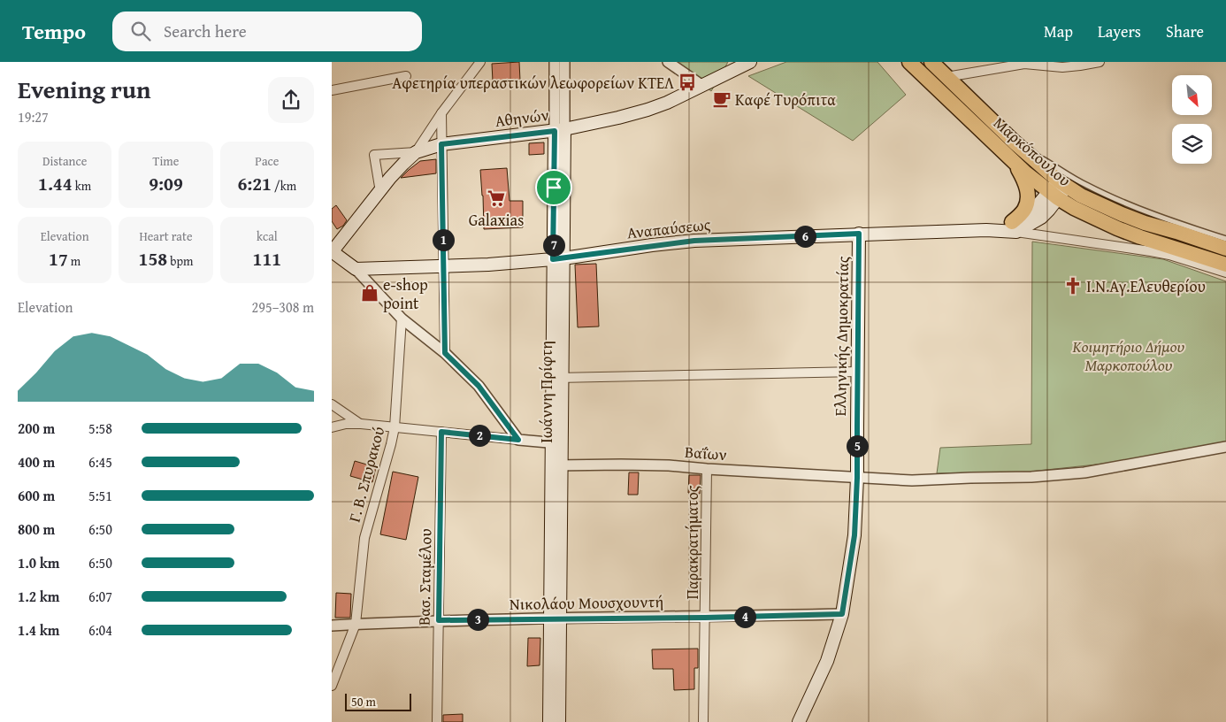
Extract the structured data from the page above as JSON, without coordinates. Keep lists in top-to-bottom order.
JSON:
{
  "streets": {
    "highway": ["Μαρκόπουλου"],
    "main road": [
      "Αθηνών",
      "Αναπαύσεως",
      "Ελληνικής Δημοκρατίας",
      "Ιωάννη Πρίφτη"
    ],
    "street": [
      "Βαΐων",
      "Γ. Β. Σπυρακού",
      "Παρακρατήματος",
      "Βασ. Σταμέλου",
      "Νικολάου Μουσχουντή"
    ]
  },
  "crossings": [
    ["Αθηνών", "Ιωάννη Πρίφτη"],
    ["Μαρκόπουλου", "Αναπαύσεως"],
    ["Αναπαύσεως", "Ελληνικής Δημοκρατίας"],
    ["Αναπαύσεως", "Ιωάννη Πρίφτη"],
    ["Ελληνικής Δημοκρατίας", "Βαΐων"],
    ["Ελληνικής Δημοκρατίας", "Νικολάου Μουσχουντή"],
    ["Ιωάννη Πρίφτη", "Βαΐων"],
    ["Ιωάννη Πρίφτη", "Νικολάου Μουσχουντή"],
    ["Βαΐων", "Παρακρατήματος"],
    ["Γ. Β. Σπυρακού", "Νικολάου Μουσχουντή"],
    ["Παρακρατήματος", "Νικολάου Μουσχουντή"],
    ["Βασ. Σταμέλου", "Νικολάου Μουσχουντή"]
  ],
  "parks": ["Κοιμητήριο Δήμου Μαρκοπούλου"],
  "places": {
    "bus stop": ["Αφετηρία υπεραστικών λεωφορείων ΚΤΕΛ"],
    "cafe": ["Καφέ Τυρóπιτα"],
    "supermarket": ["Galaxias"],
    "church": ["Ι.Ν.Αγ.Ελευθερίου"],
    "shop": ["e-shop point"]
  },
  "scale_bar": "50 m",
  "north": "bottom right",
  "page": {
    "header": "Tempo",
    "search": "Search here",
    "nav": ["Map", "Layers", "Share"],
    "heading": ["Evening run", "19:27"],
    "stats": [
      ["Distance", "1.44 km"],
      ["Time", "9:09"],
      ["Pace", "6:21 /km"],
      ["Elevation", "17 m"],
      ["Heart rate", "158 bpm"],
      ["kcal", "111"]
    ],
    "pins": [
      "6",
      "1",
      "7",
      "2",
      "5",
      "4",
      "3"
    ],
    "chart": ["Elevation", "295–308 m"],
    "list": [
      {
        "name": "200 m",
        "note": "5:58"
      },
      {
        "name": "400 m",
        "note": "6:45"
      },
      {
        "name": "600 m",
        "note": "5:51"
      },
      {
        "name": "800 m",
        "note": "6:50"
      },
      {
        "name": "1.0 km",
        "note": "6:50"
      },
      {
        "name": "1.2 km",
        "note": "6:07"
      },
      {
        "name": "1.4 km",
        "note": "6:04"
      }
    ],
    "scale": "50 m"
  }
}
